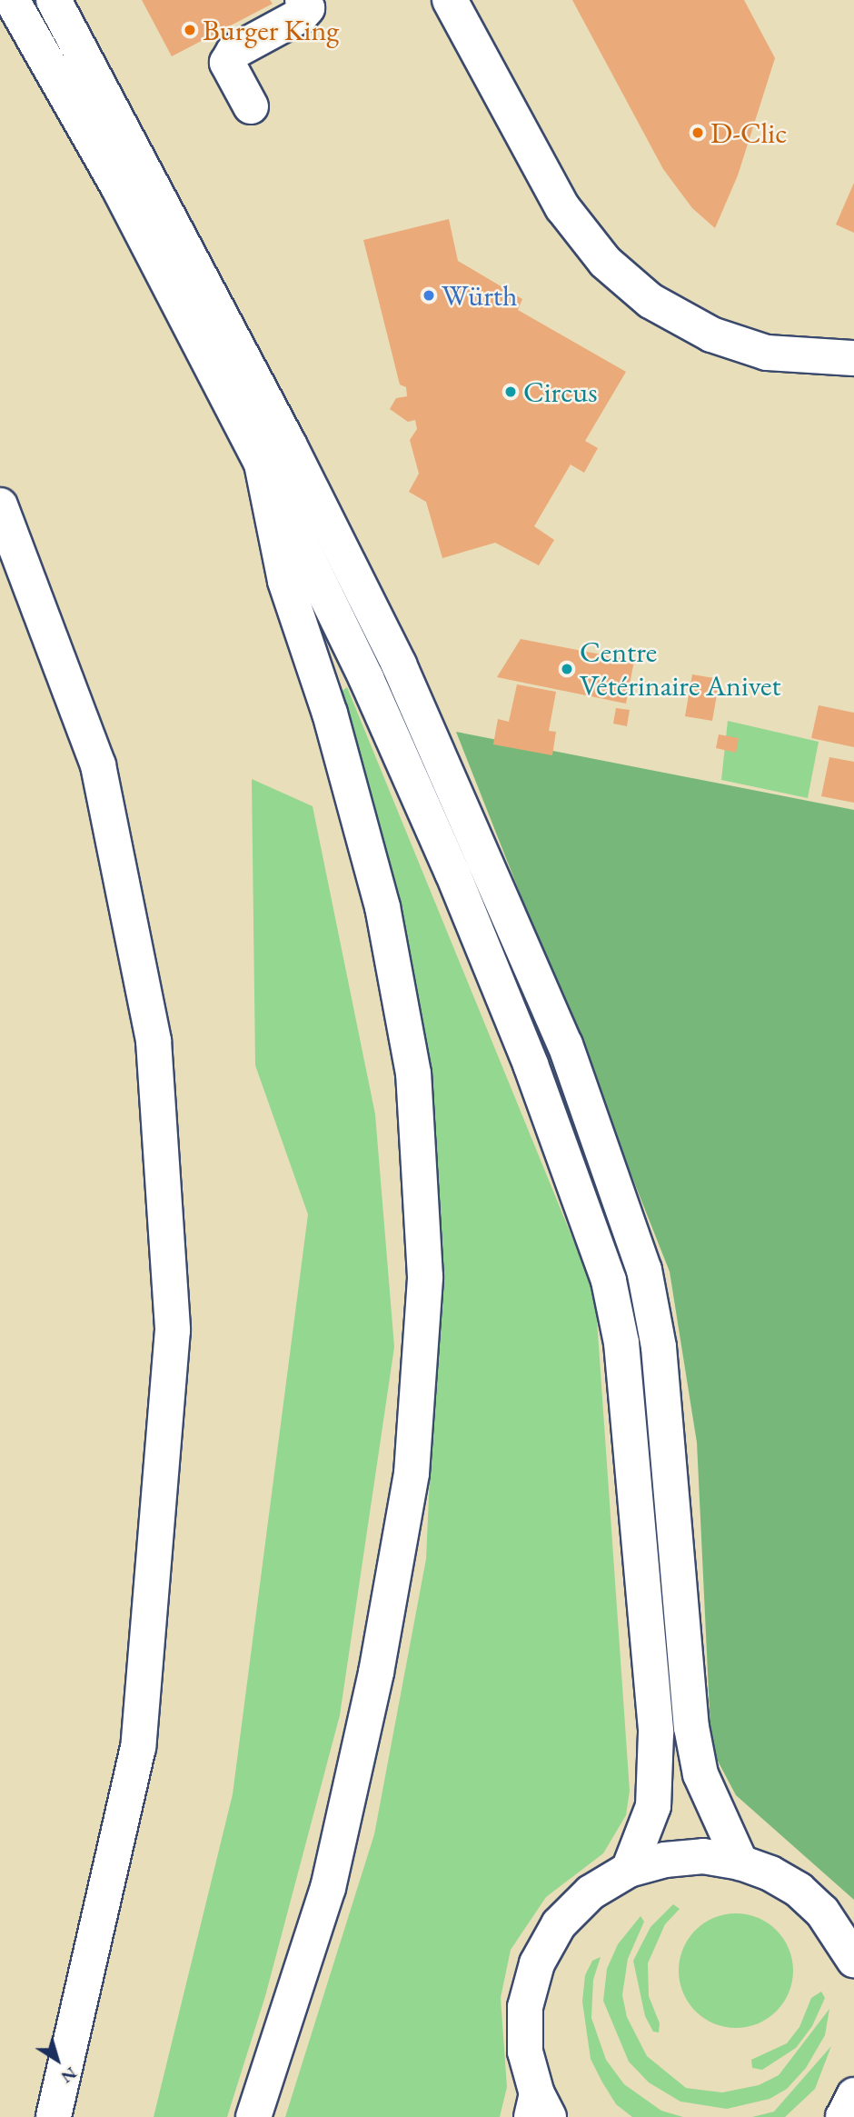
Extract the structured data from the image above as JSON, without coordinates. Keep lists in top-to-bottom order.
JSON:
{
  "places": [
    "Burger King",
    "D-Clic",
    "Würth",
    "Circus",
    "Centre Vétérinaire Anivet"
  ],
  "north": "bottom right"
}
